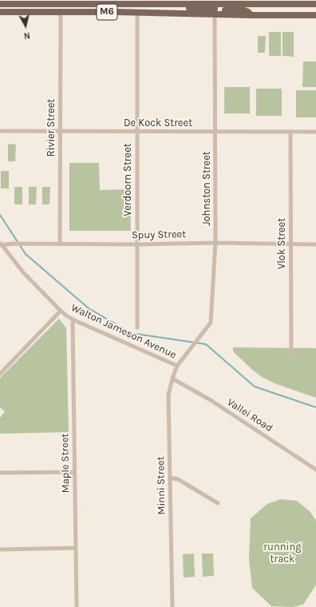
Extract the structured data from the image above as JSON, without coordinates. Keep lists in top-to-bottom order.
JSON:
{
  "streets": {
    "main road": ["M6"],
    "street": [
      "De Kock Street",
      "Rivier Street",
      "Verdoorn Street",
      "Johnston Street",
      "Spuy Street",
      "Vlok Street",
      "Walton Jameson Avenue",
      "Vallei Road",
      "Maple Street",
      "Minni Street"
    ]
  },
  "crossings": [
    ["M6", "Rivier Street"],
    ["M6", "Verdoorn Street"],
    ["M6", "Johnston Street"],
    ["De Kock Street", "Rivier Street"],
    ["De Kock Street", "Verdoorn Street"],
    ["De Kock Street", "Johnston Street"],
    ["De Kock Street", "Vlok Street"],
    ["Rivier Street", "Spuy Street"],
    ["Verdoorn Street", "Spuy Street"],
    ["Johnston Street", "Spuy Street"],
    ["Johnston Street", "Walton Jameson Avenue"],
    ["Johnston Street", "Minni Street"],
    ["Spuy Street", "Vlok Street"],
    ["Spuy Street", "Walton Jameson Avenue"],
    ["Walton Jameson Avenue", "Maple Street"],
    ["Walton Jameson Avenue", "Minni Street"],
    ["Vallei Road", "Minni Street"]
  ],
  "parks": ["running track"],
  "north": "bottom"
}
